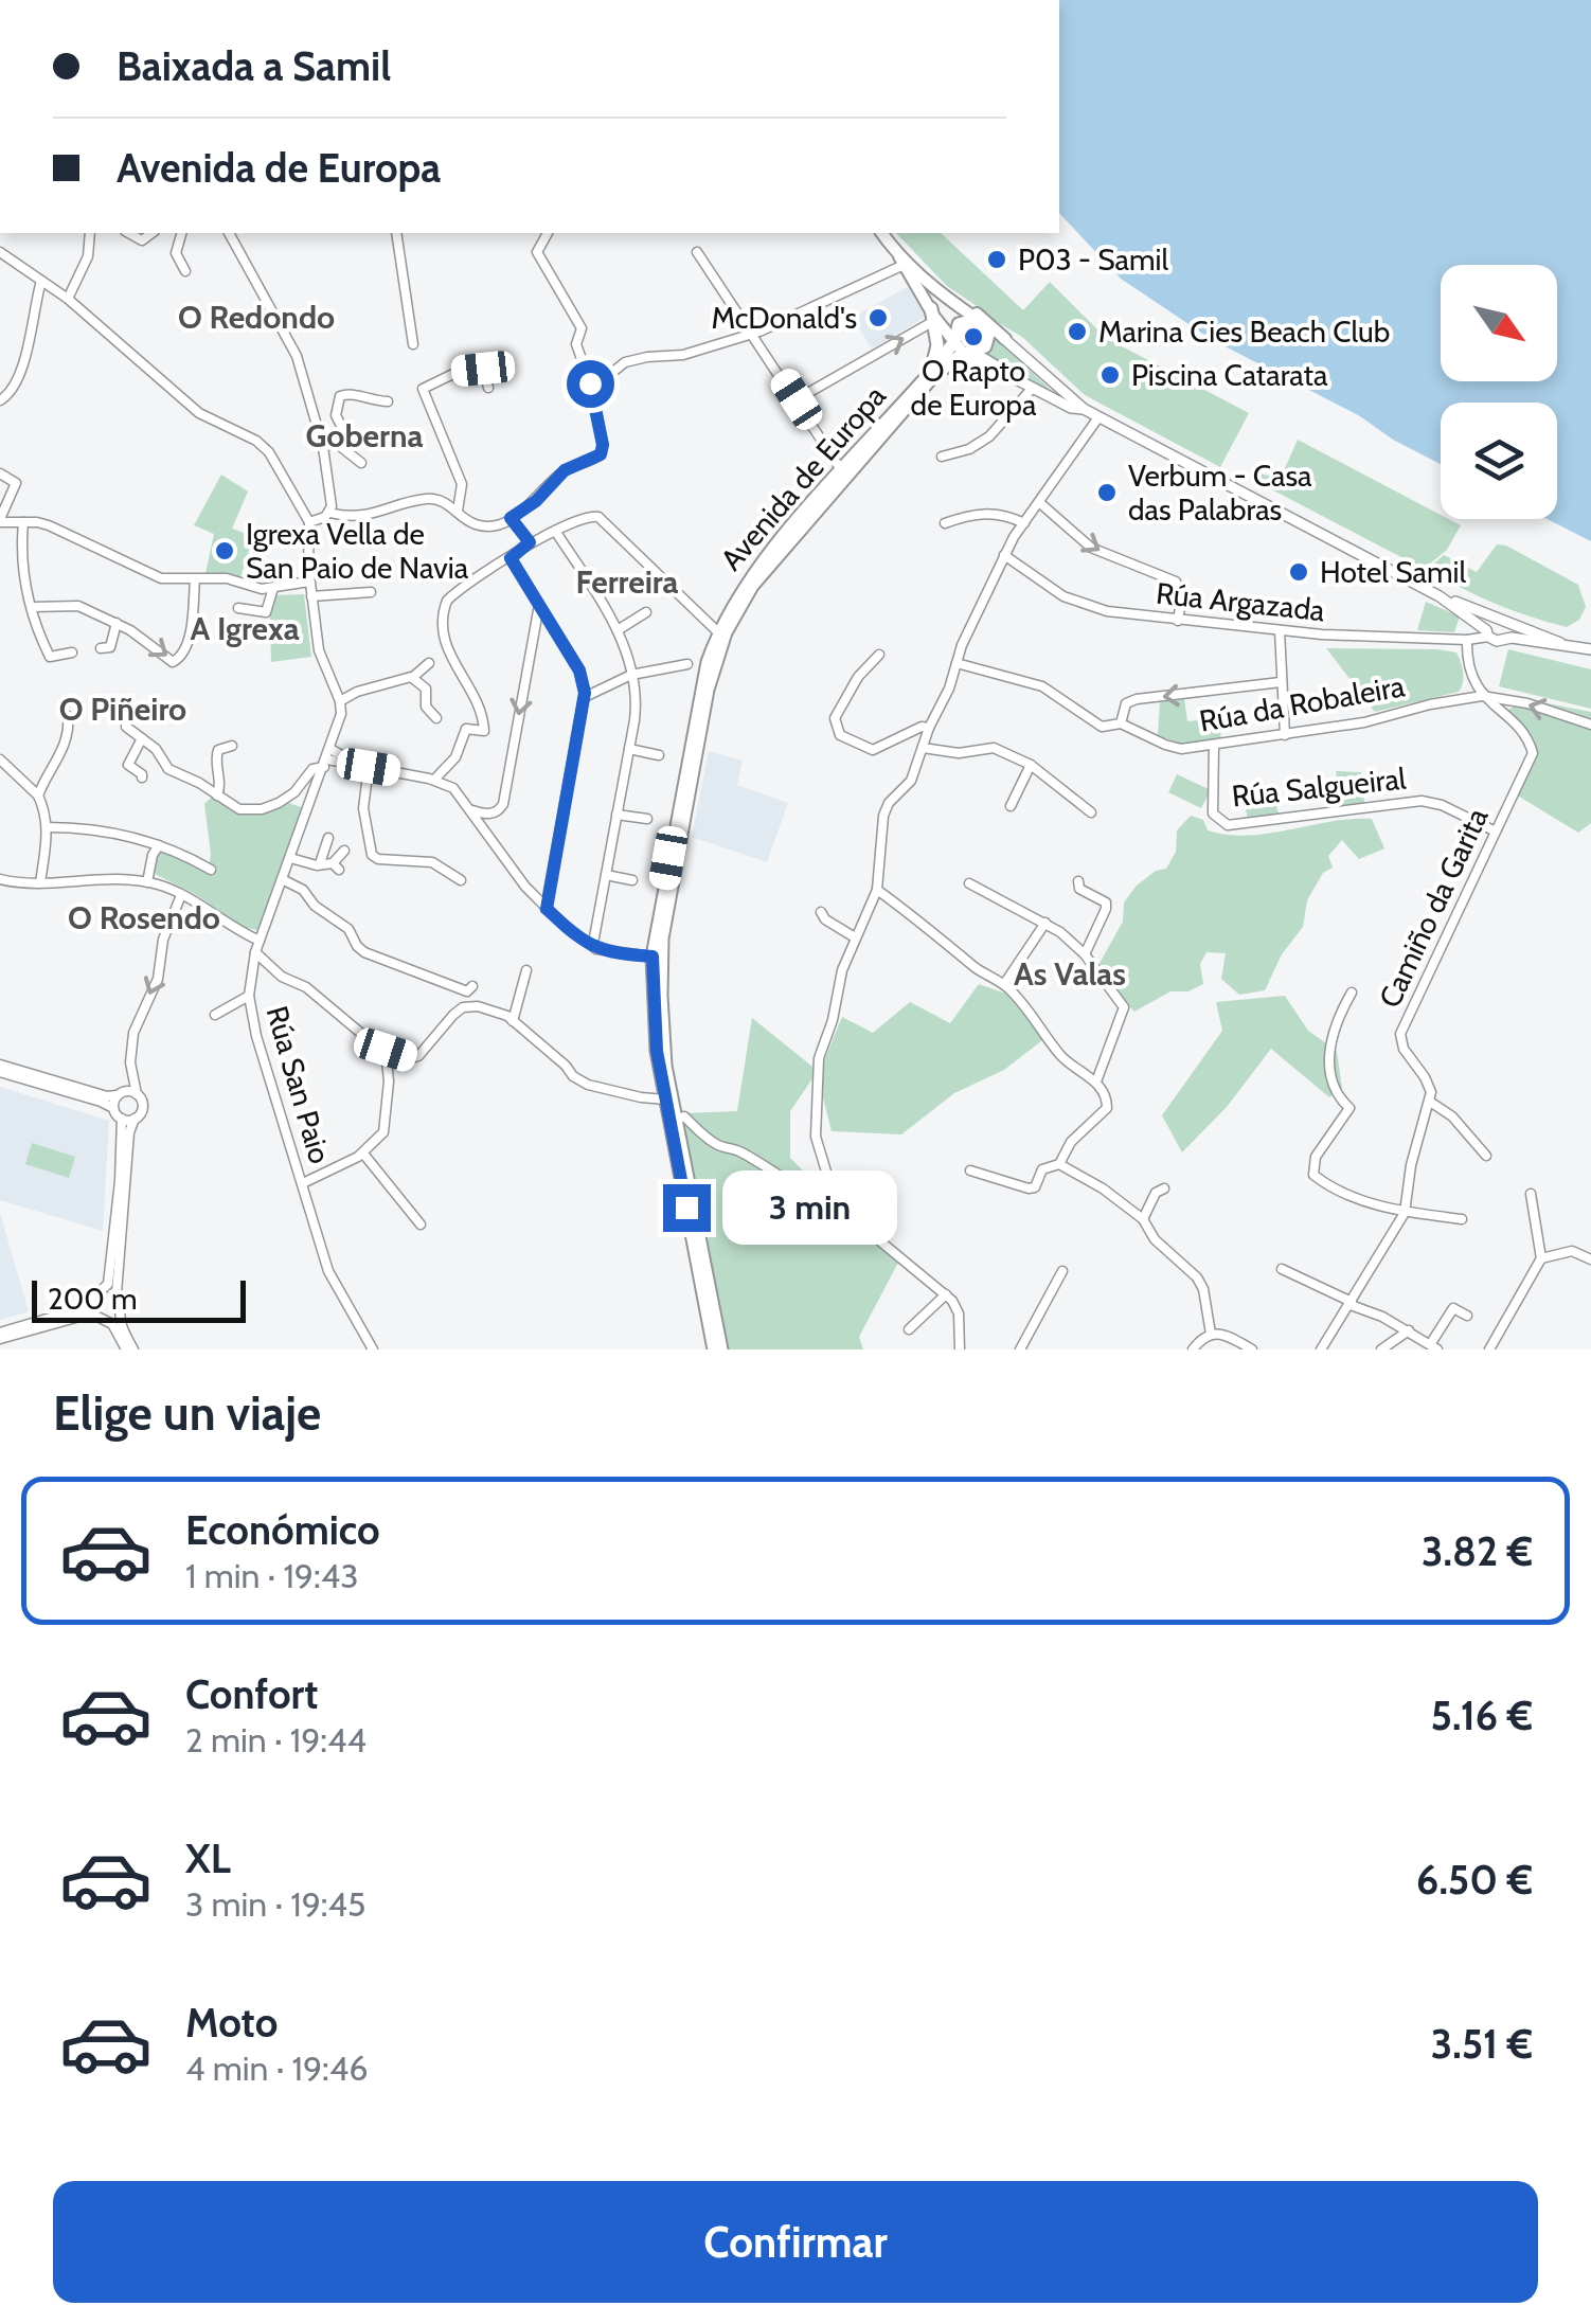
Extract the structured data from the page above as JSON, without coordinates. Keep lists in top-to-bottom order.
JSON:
{
  "streets": {
    "main road": ["Avenida de Europa"],
    "street": [
      "Rúa Argazada",
      "Rúa da Robaleira",
      "Rúa Salgueiral",
      "Camiño da Garita",
      "Rúa San Paio"
    ]
  },
  "crossings": [
    ["Rúa da Robaleira", "Rúa Salgueiral"],
    ["Rúa da Robaleira", "Camiño da Garita"],
    ["Rúa Salgueiral", "Camiño da Garita"]
  ],
  "districts": [
    "O Redondo",
    "Goberna",
    "Ferreira",
    "A Igrexa",
    "O Piñeiro",
    "O Rosendo",
    "As Valas"
  ],
  "places": [
    "P03 - Samil",
    "McDonald's",
    "Marina Cies Beach Club",
    "O Rapto de Europa",
    "Piscina Catarata",
    "Verbum - Casa das Palabras",
    "Igrexa Vella de San Paio de Navia",
    "Hotel Samil"
  ],
  "scale_bar": "200 m",
  "north": "bottom right",
  "page": {
    "banner": ["Baixada a Samil", "Avenida de Europa"],
    "bubble": "3 min",
    "scale": "200 m",
    "heading": "Elige un viaje",
    "list": [
      {
        "name": "Económico",
        "note": "1 min · 19:43",
        "value": "3.82 €"
      },
      {
        "name": "Confort",
        "note": "2 min · 19:44",
        "value": "5.16 €"
      },
      {
        "name": "XL",
        "note": "3 min · 19:45",
        "value": "6.50 €"
      },
      {
        "name": "Moto",
        "note": "4 min · 19:46",
        "value": "3.51 €"
      }
    ],
    "buttons": "Confirmar"
  }
}
